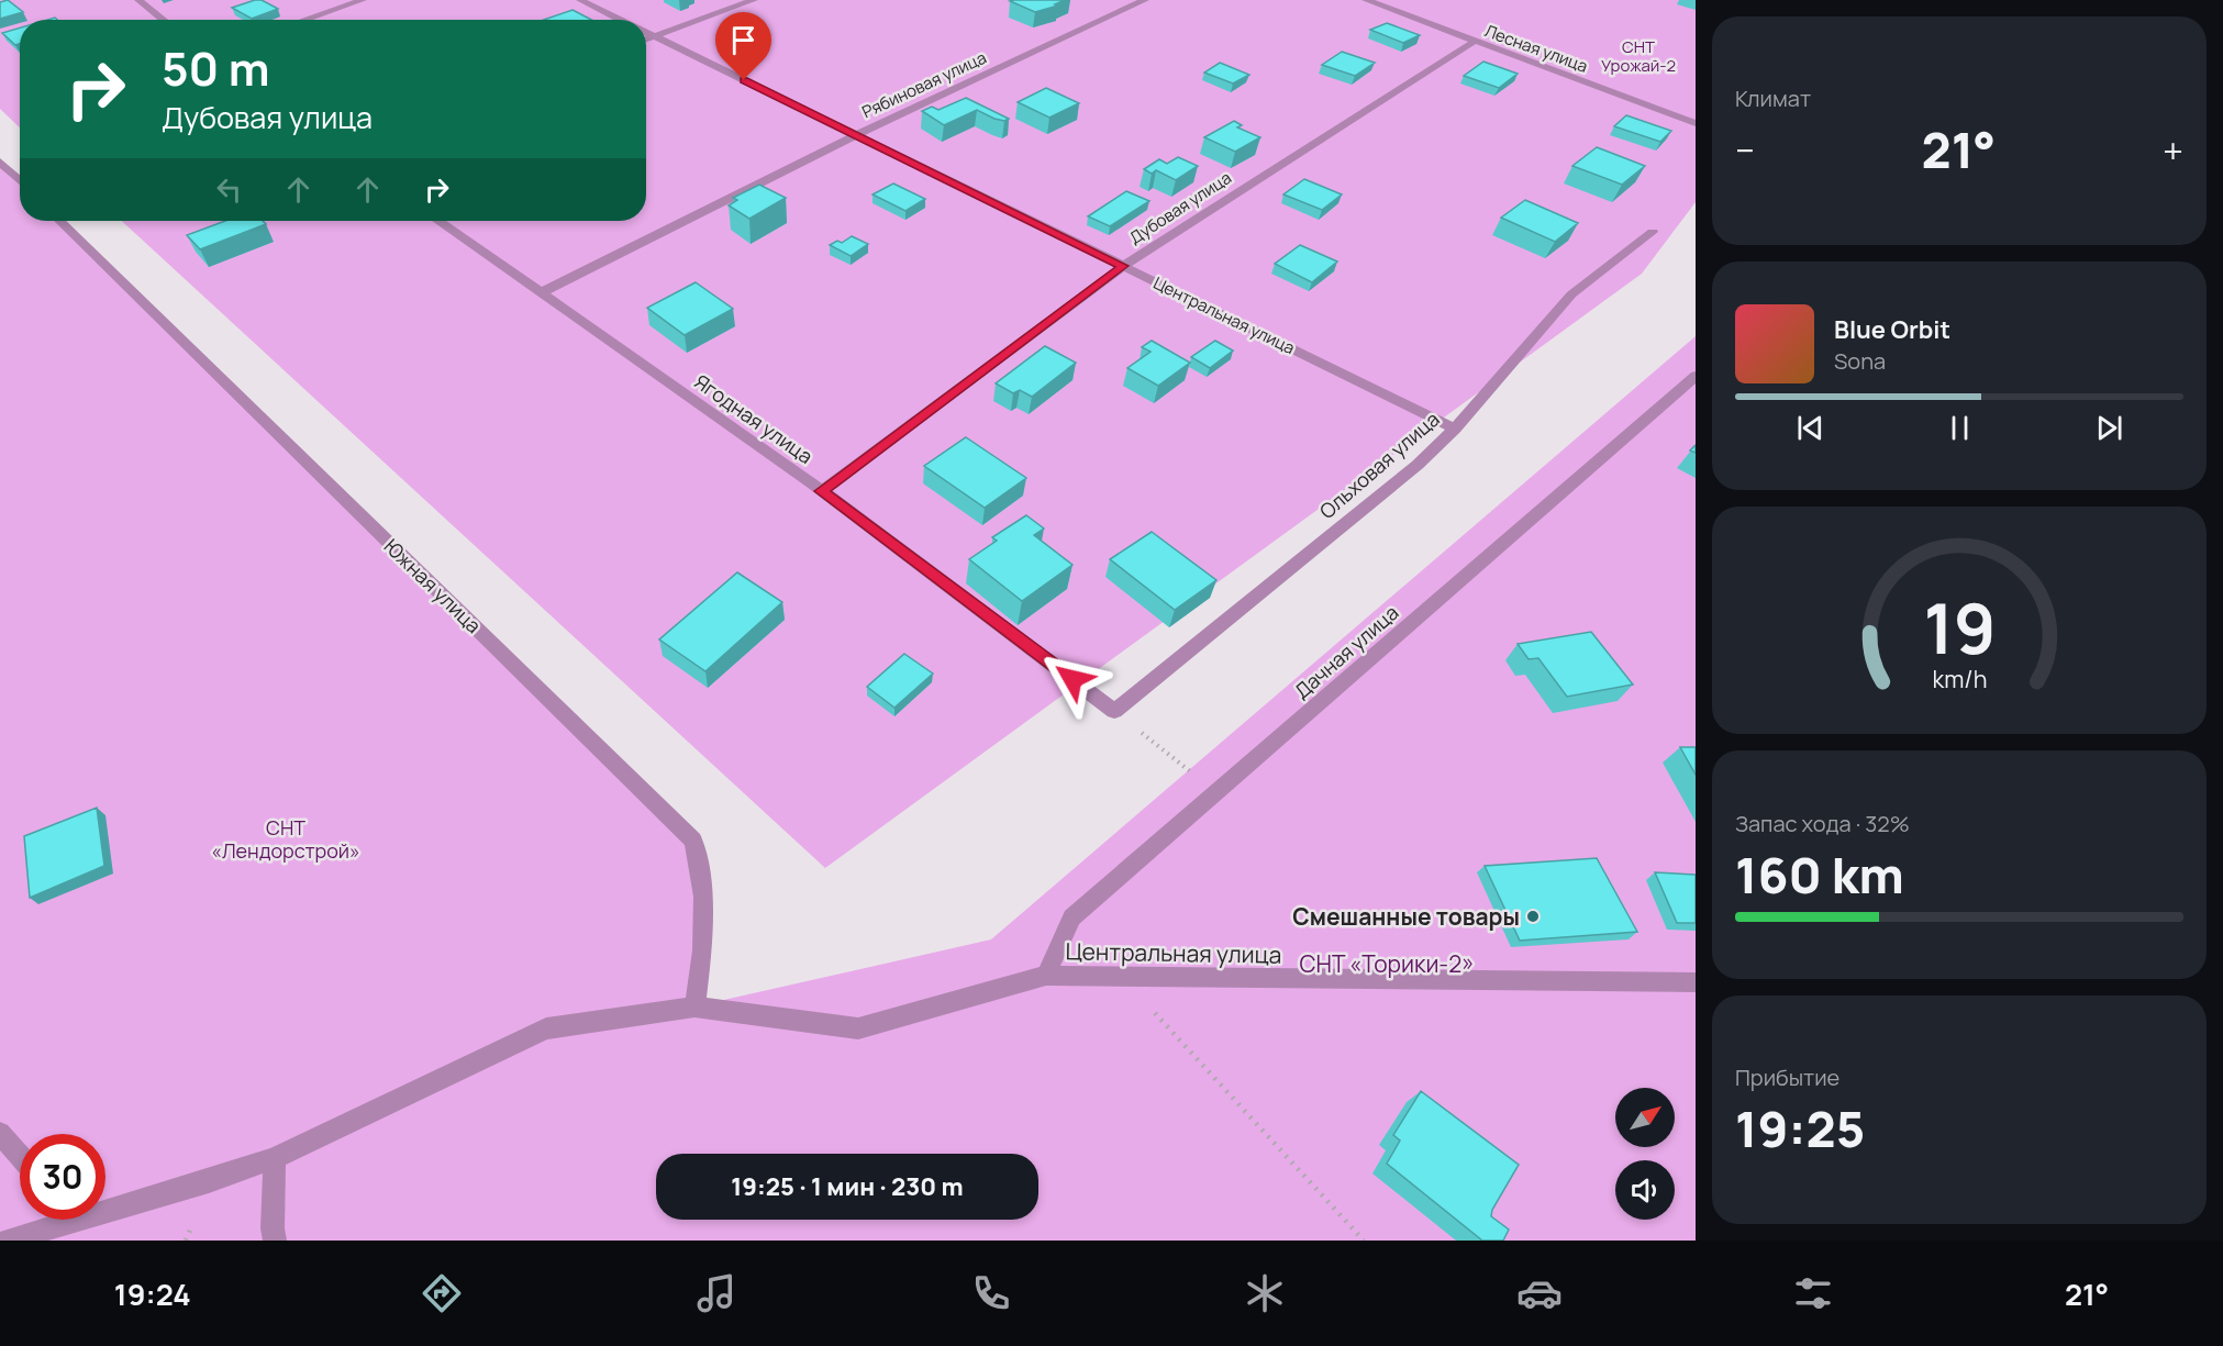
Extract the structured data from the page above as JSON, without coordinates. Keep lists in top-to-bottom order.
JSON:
{
  "streets": {
    "street": [
      "Лесная улица",
      "Рябиновая улица",
      "Дубовая улица",
      "Центральная улица",
      "Ягодная улица",
      "Ольховая улица",
      "Южная улица",
      "Дачная улица"
    ]
  },
  "crossings": [
    ["Лесная улица", "Дубовая улица"],
    ["Рябиновая улица", "Центральная улица"],
    ["Рябиновая улица", "Ягодная улица"],
    ["Дубовая улица", "Центральная улица"],
    ["Дубовая улица", "Ягодная улица"],
    ["Центральная улица", "Ольховая улица"],
    ["Центральная улица", "Южная улица"],
    ["Центральная улица", "Дачная улица"],
    ["Ягодная улица", "Ольховая улица"]
  ],
  "parks": ["СНТ Урожай-2", "СНТ «Лендорстрой»", "СНТ «Торики-2»"],
  "places": ["Смешанные товары"],
  "north": "top right",
  "page": {
    "tile": [
      "Климат",
      ["Запас хода · 32%", "160 km"],
      ["Прибытие", "19:25"]
    ],
    "turn": ["50 m", "Дубовая улица"],
    "heat": ["−", "21°", "+"],
    "song": ["Blue Orbit", "Sona"],
    "limit": "30",
    "trip": "19:25 · 1 мин · 230 m",
    "tabs": ["19:24", "21°"],
    "gauge": ["19", "km/h"]
  }
}
